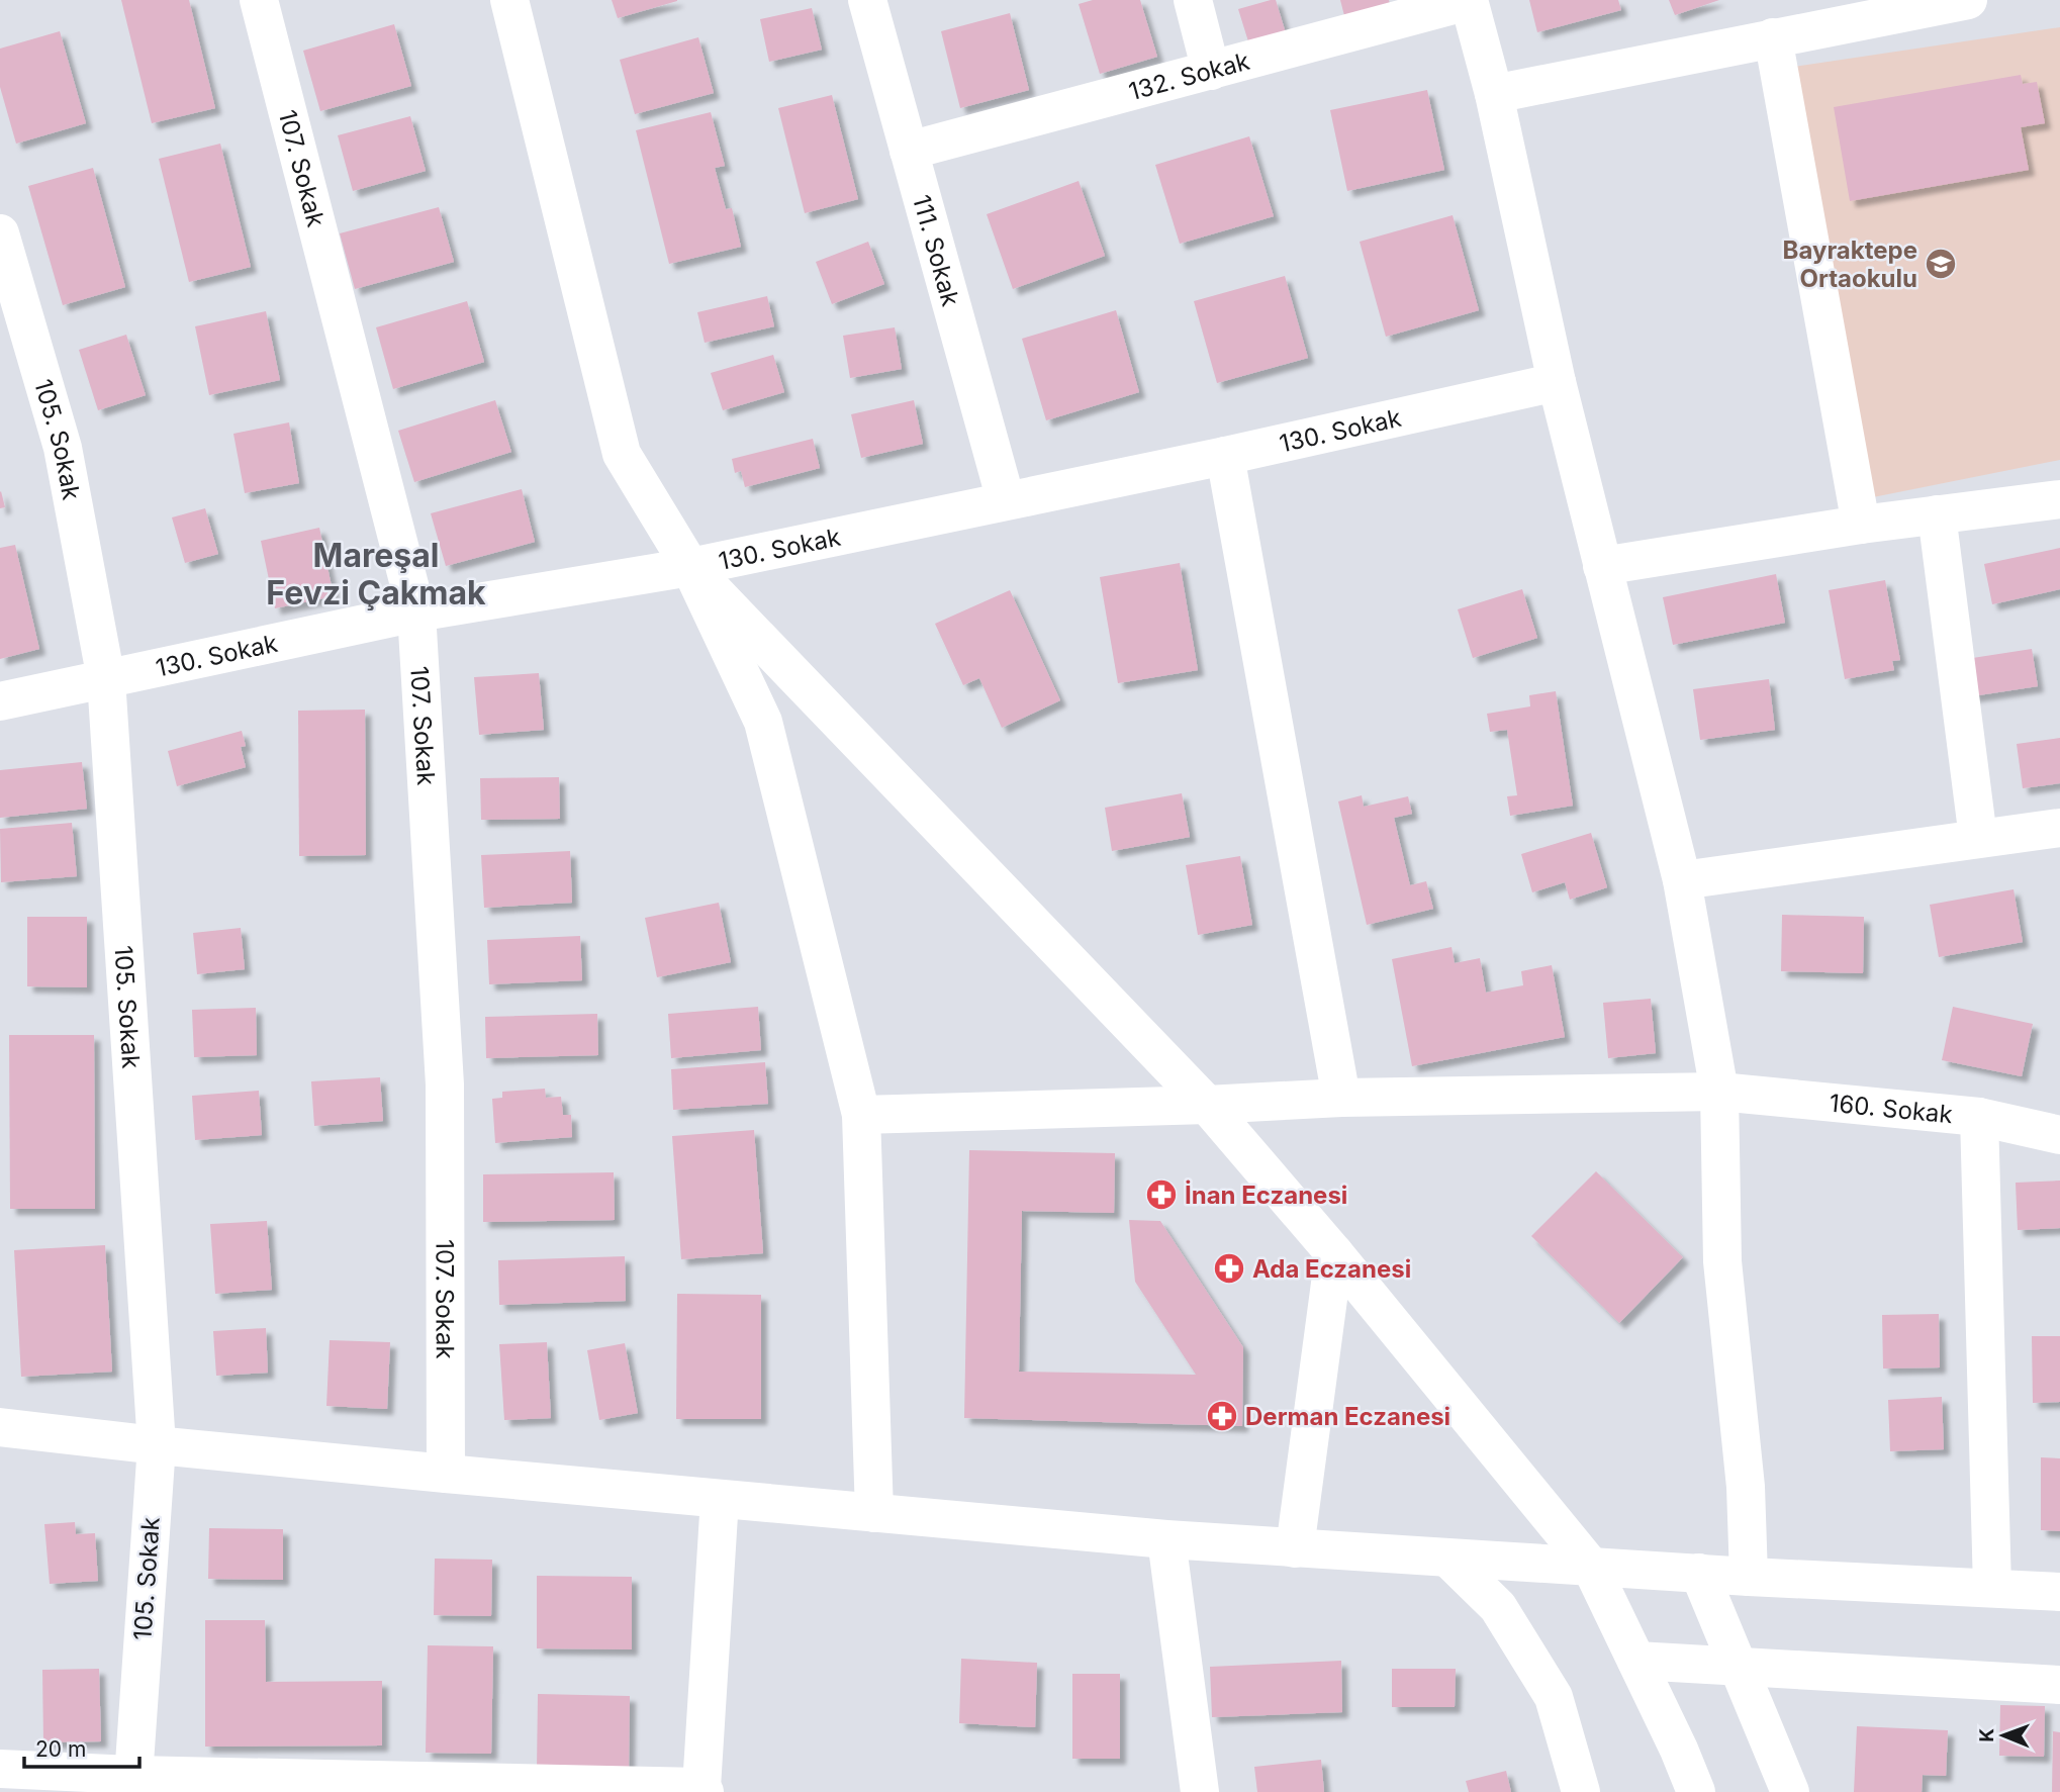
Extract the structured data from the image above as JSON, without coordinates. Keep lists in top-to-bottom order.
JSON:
{
  "streets": {
    "street": [
      "132. Sokak",
      "107. Sokak",
      "111. Sokak",
      "130. Sokak",
      "105. Sokak",
      "160. Sokak"
    ]
  },
  "crossings": [
    ["132. Sokak", "111. Sokak"],
    ["107. Sokak", "130. Sokak"],
    ["111. Sokak", "130. Sokak"],
    ["130. Sokak", "105. Sokak"]
  ],
  "districts": ["Mareşal Fevzi Çakmak"],
  "places": {
    "school or university": ["Bayraktepe Ortaokulu"],
    "pharmacy": ["İnan Eczanesi", "Ada Eczanesi", "Derman Eczanesi"]
  },
  "scale_bar": "20 m",
  "north": "left"
}
